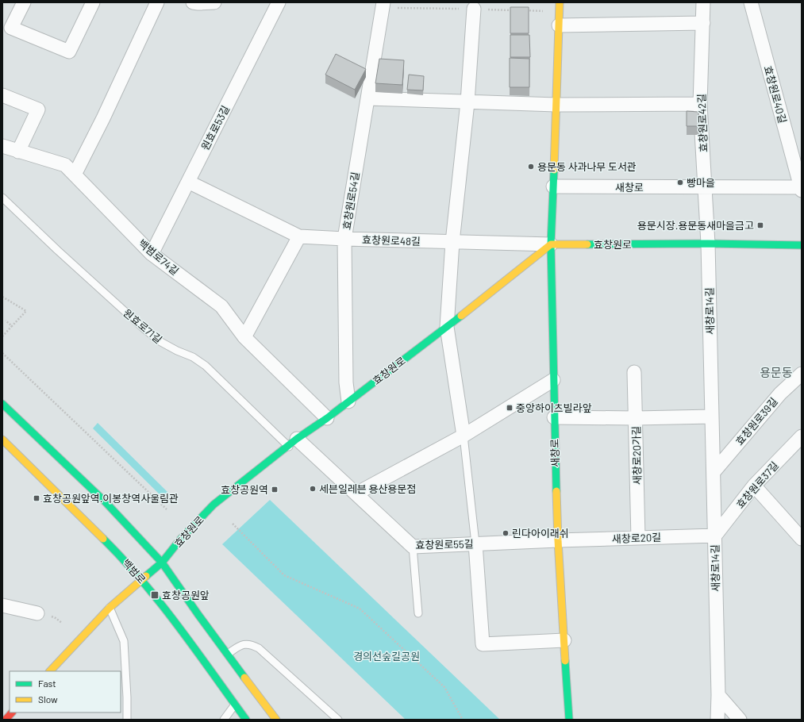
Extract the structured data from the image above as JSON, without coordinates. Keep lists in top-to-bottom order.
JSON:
{
  "streets": {
    "main road": ["새창로", "효창원로", "백범로"],
    "street": [
      "효창원로40길",
      "효창원로42길",
      "원효로53길",
      "효창원로54길",
      "효창원로48길",
      "백범로74길",
      "새창로14길",
      "효창원로39길",
      "새창로20가길",
      "효창원로37길",
      "새창로20길",
      "효창원로55길"
    ],
    "lane": ["원효로71길"]
  },
  "crossings": [
    ["효창원로40길", "효창원로42길"],
    ["효창원로40길", "새창로"],
    ["효창원로42길", "새창로"],
    ["효창원로42길", "효창원로"],
    ["효창원로42길", "새창로14길"],
    ["원효로53길", "효창원로48길"],
    ["원효로53길", "백범로74길"],
    ["새창로", "효창원로48길"],
    ["새창로", "효창원로"],
    ["새창로", "새창로20길"],
    ["새창로", "효창원로55길"],
    ["효창원로54길", "효창원로48길"],
    ["효창원로54길", "효창원로"],
    ["효창원로48길", "효창원로"],
    ["효창원로", "백범로74길"],
    ["효창원로", "새창로14길"],
    ["효창원로", "원효로71길"],
    ["효창원로", "효창원로55길"],
    ["효창원로", "백범로"],
    ["새창로14길", "효창원로39길"],
    ["새창로14길", "효창원로37길"],
    ["새창로14길", "새창로20길"],
    ["원효로71길", "효창원로55길"],
    ["새창로20가길", "새창로20길"],
    ["효창원로37길", "새창로20길"],
    ["새창로20길", "효창원로55길"]
  ],
  "districts": ["용문동"],
  "parks": ["경의선숲길공원"],
  "places": {
    "other": [
      "용문동 사과나무 도서관",
      "빵마을",
      "세븐일레븐 용산용문점",
      "린다아이래쉬"
    ],
    "transit": [
      "용문시장.용문동새마을금고",
      "중앙하이츠빌라앞",
      "효창공원역",
      "효창공원앞역.이봉창역사울림관",
      "효창공원앞"
    ]
  },
  "legend": ["Fast", "Slow"]
}
